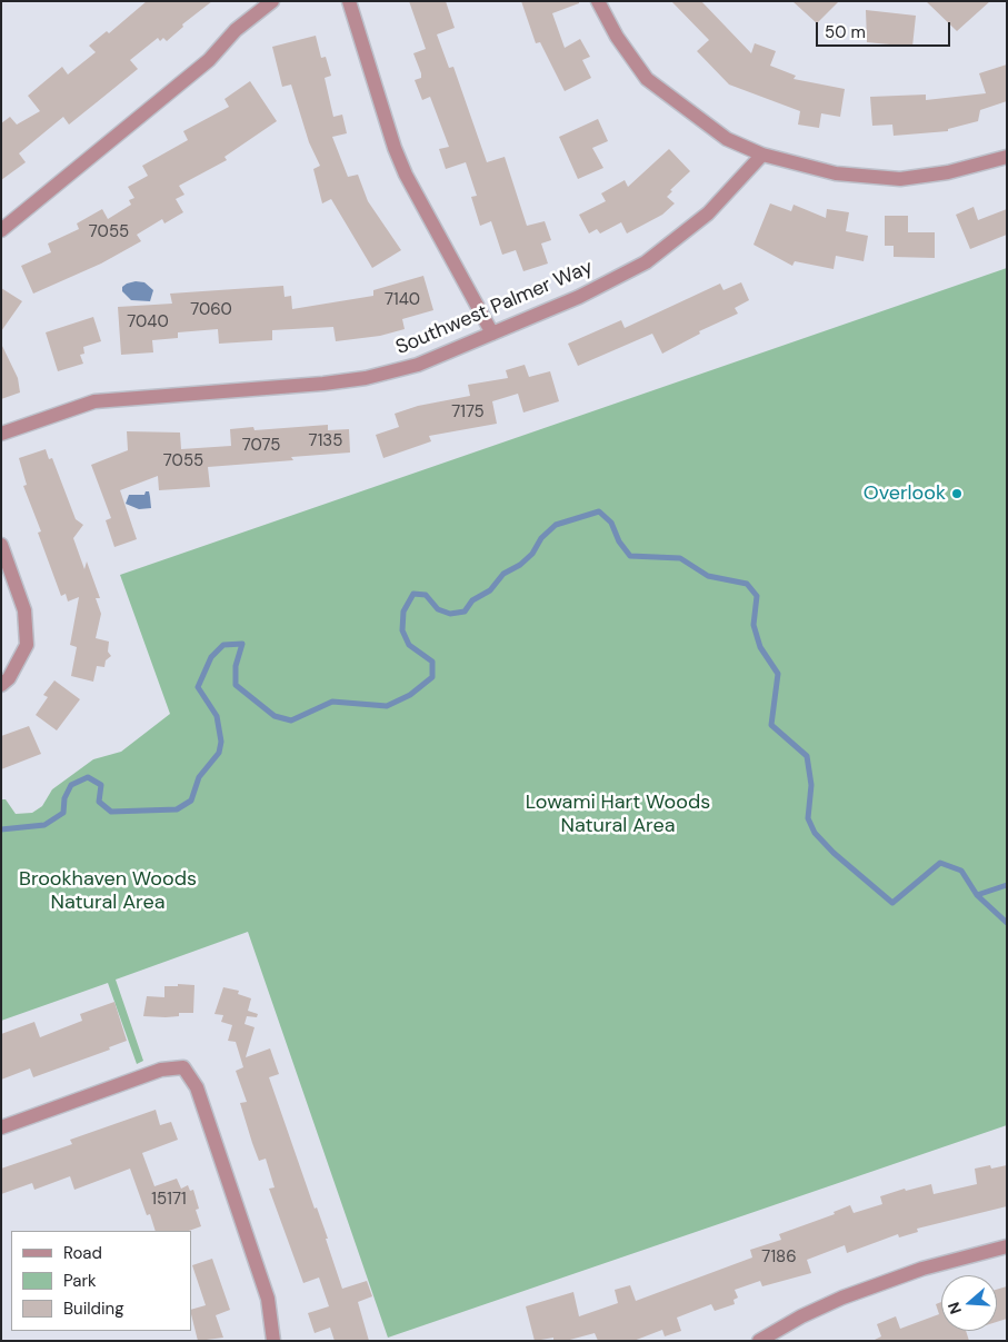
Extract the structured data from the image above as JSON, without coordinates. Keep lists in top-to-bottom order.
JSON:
{
  "streets": {
    "street": ["Southwest Palmer Way"]
  },
  "parks": ["Lowami Hart Woods Natural Area", "Brookhaven Woods Natural Area"],
  "places": ["Overlook"],
  "house_numbers": [
    "7055",
    "7140",
    "7060",
    "7040",
    "7175",
    "7135",
    "7075",
    "7055",
    "15171",
    "7186"
  ],
  "legend": ["Road", "Park", "Building"],
  "scale_bar": "50 m",
  "north": "left"
}
